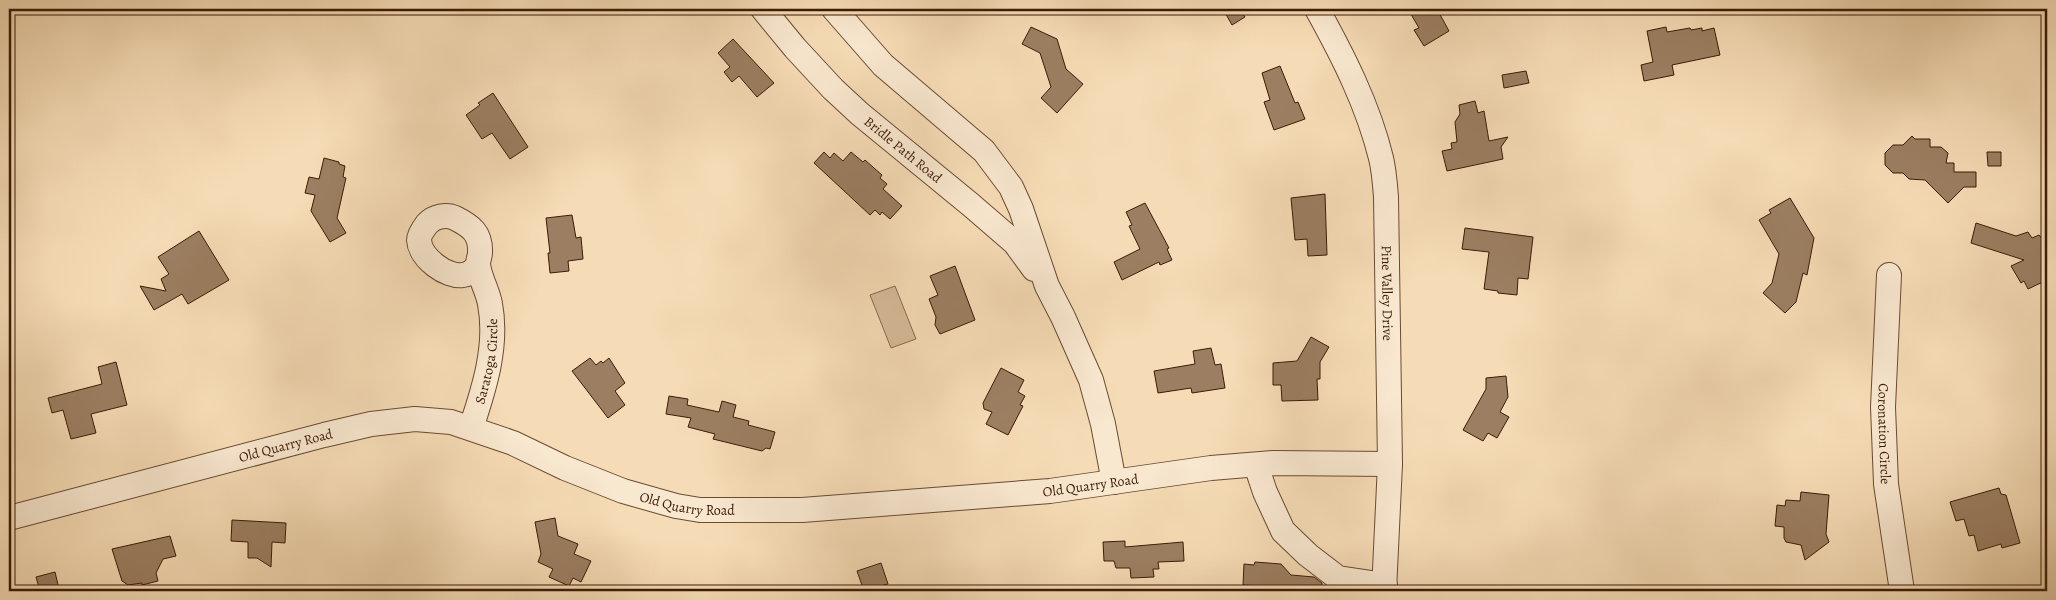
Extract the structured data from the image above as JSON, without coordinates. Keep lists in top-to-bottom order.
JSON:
{
  "streets": {
    "street": [
      "Bridle Path Road",
      "Pine Valley Drive",
      "Saratoga Circle",
      "Coronation Circle",
      "Old Quarry Road"
    ]
  },
  "crossings": [
    ["Bridle Path Road", "Old Quarry Road"],
    ["Pine Valley Drive", "Old Quarry Road"],
    ["Saratoga Circle", "Old Quarry Road"]
  ]
}
